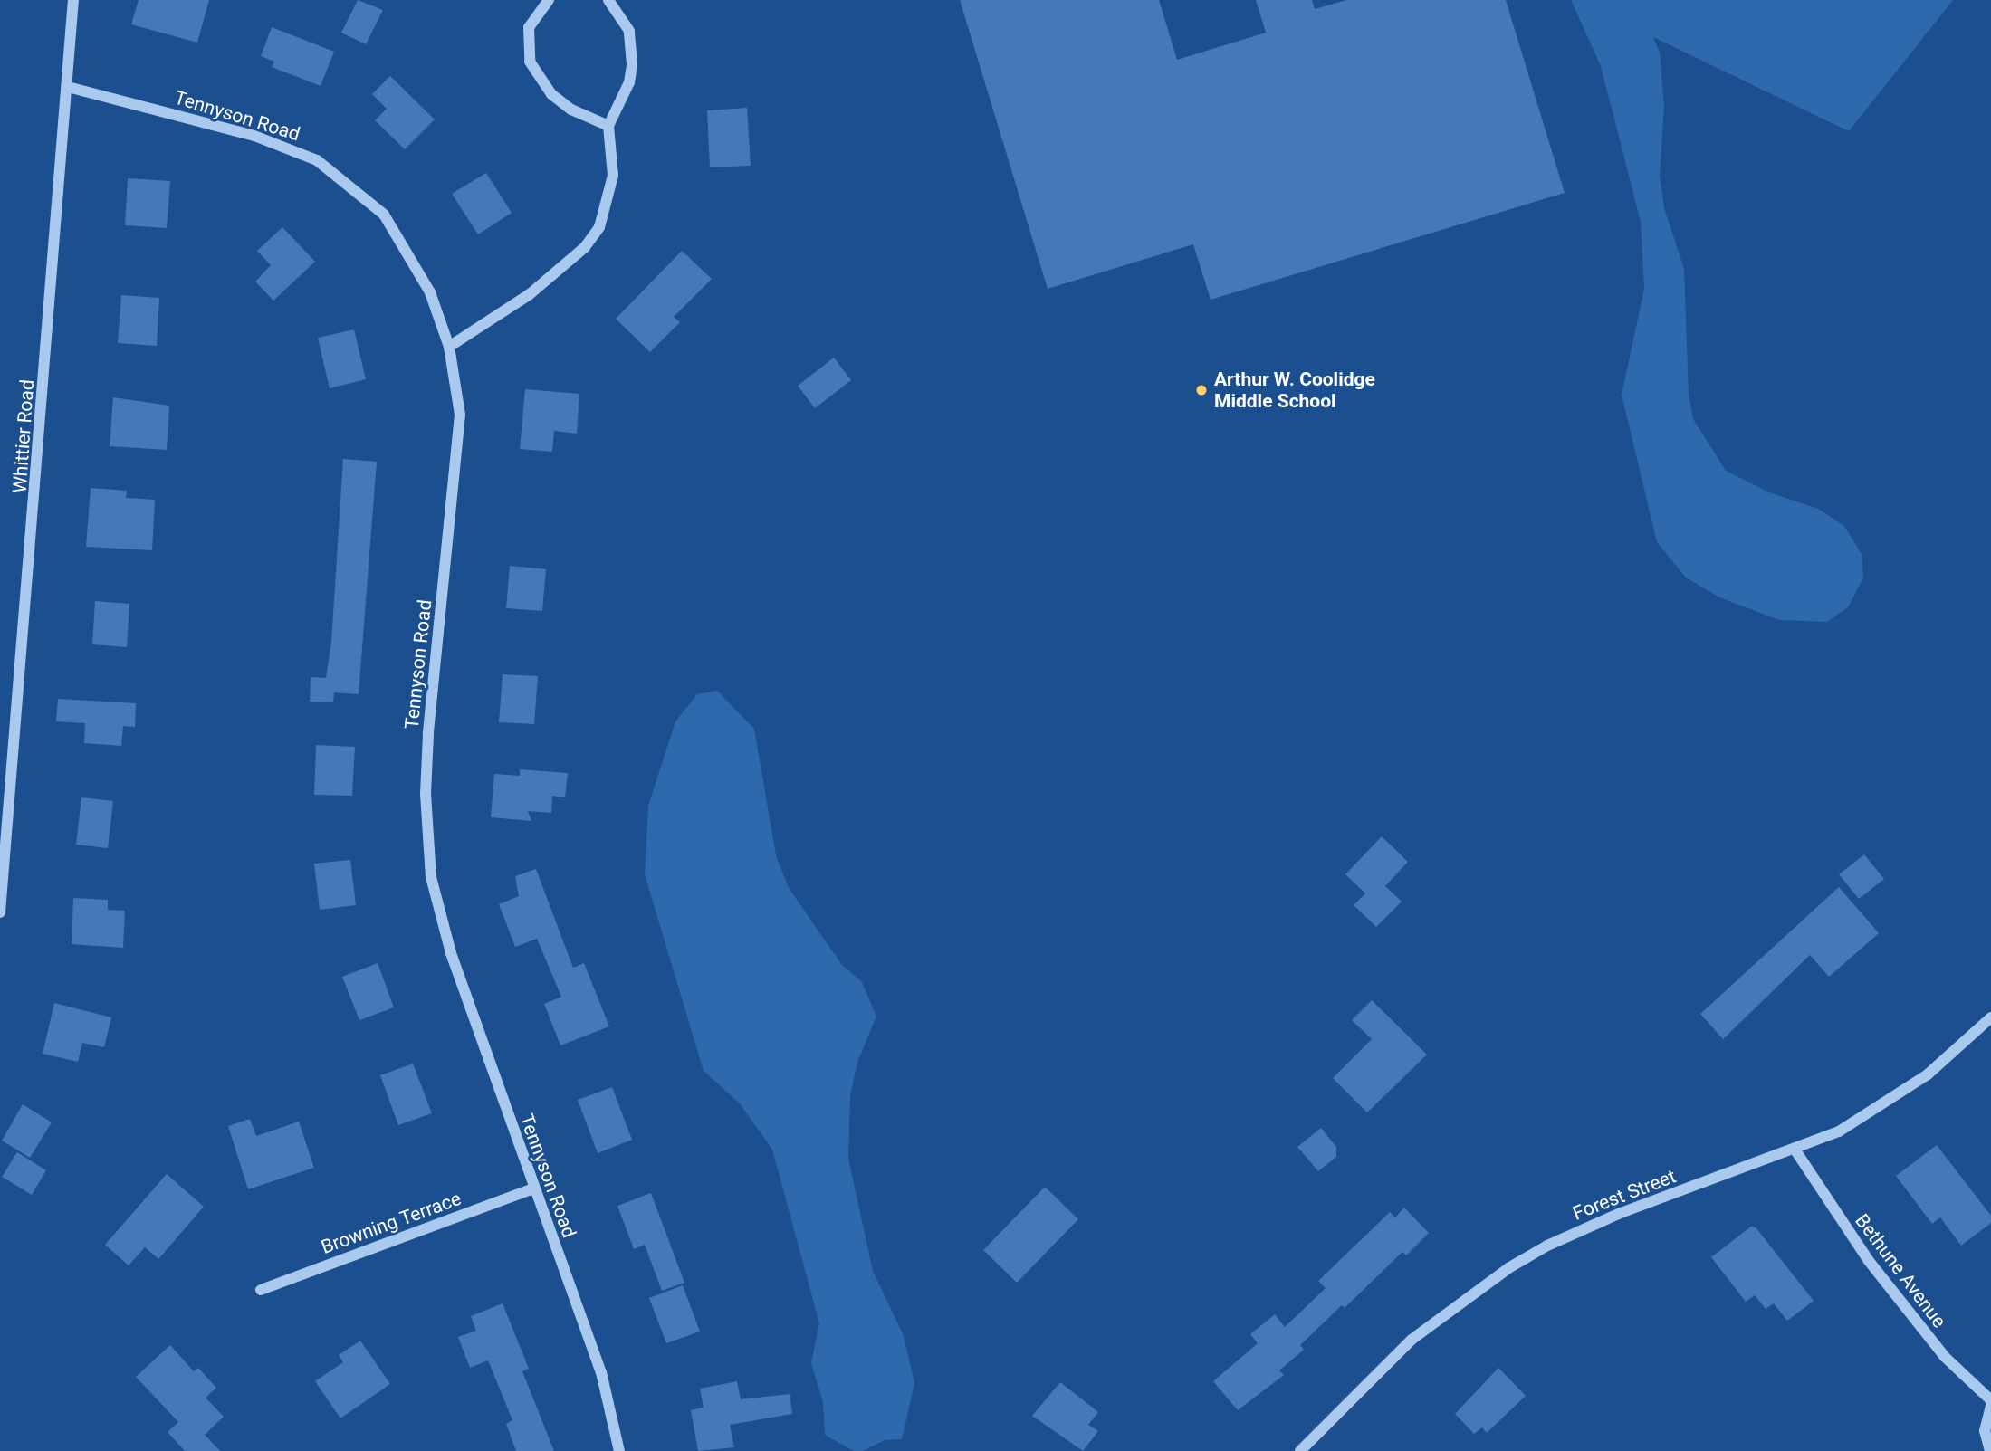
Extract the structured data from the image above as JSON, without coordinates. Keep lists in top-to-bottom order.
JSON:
{
  "streets": {
    "street": [
      "Tennyson Road",
      "Whittier Road",
      "Forest Street",
      "Browning Terrace",
      "Bethune Avenue"
    ]
  },
  "crossings": [
    ["Tennyson Road", "Whittier Road"],
    ["Tennyson Road", "Browning Terrace"],
    ["Forest Street", "Bethune Avenue"]
  ],
  "places": ["Arthur W. Coolidge Middle School"]
}
